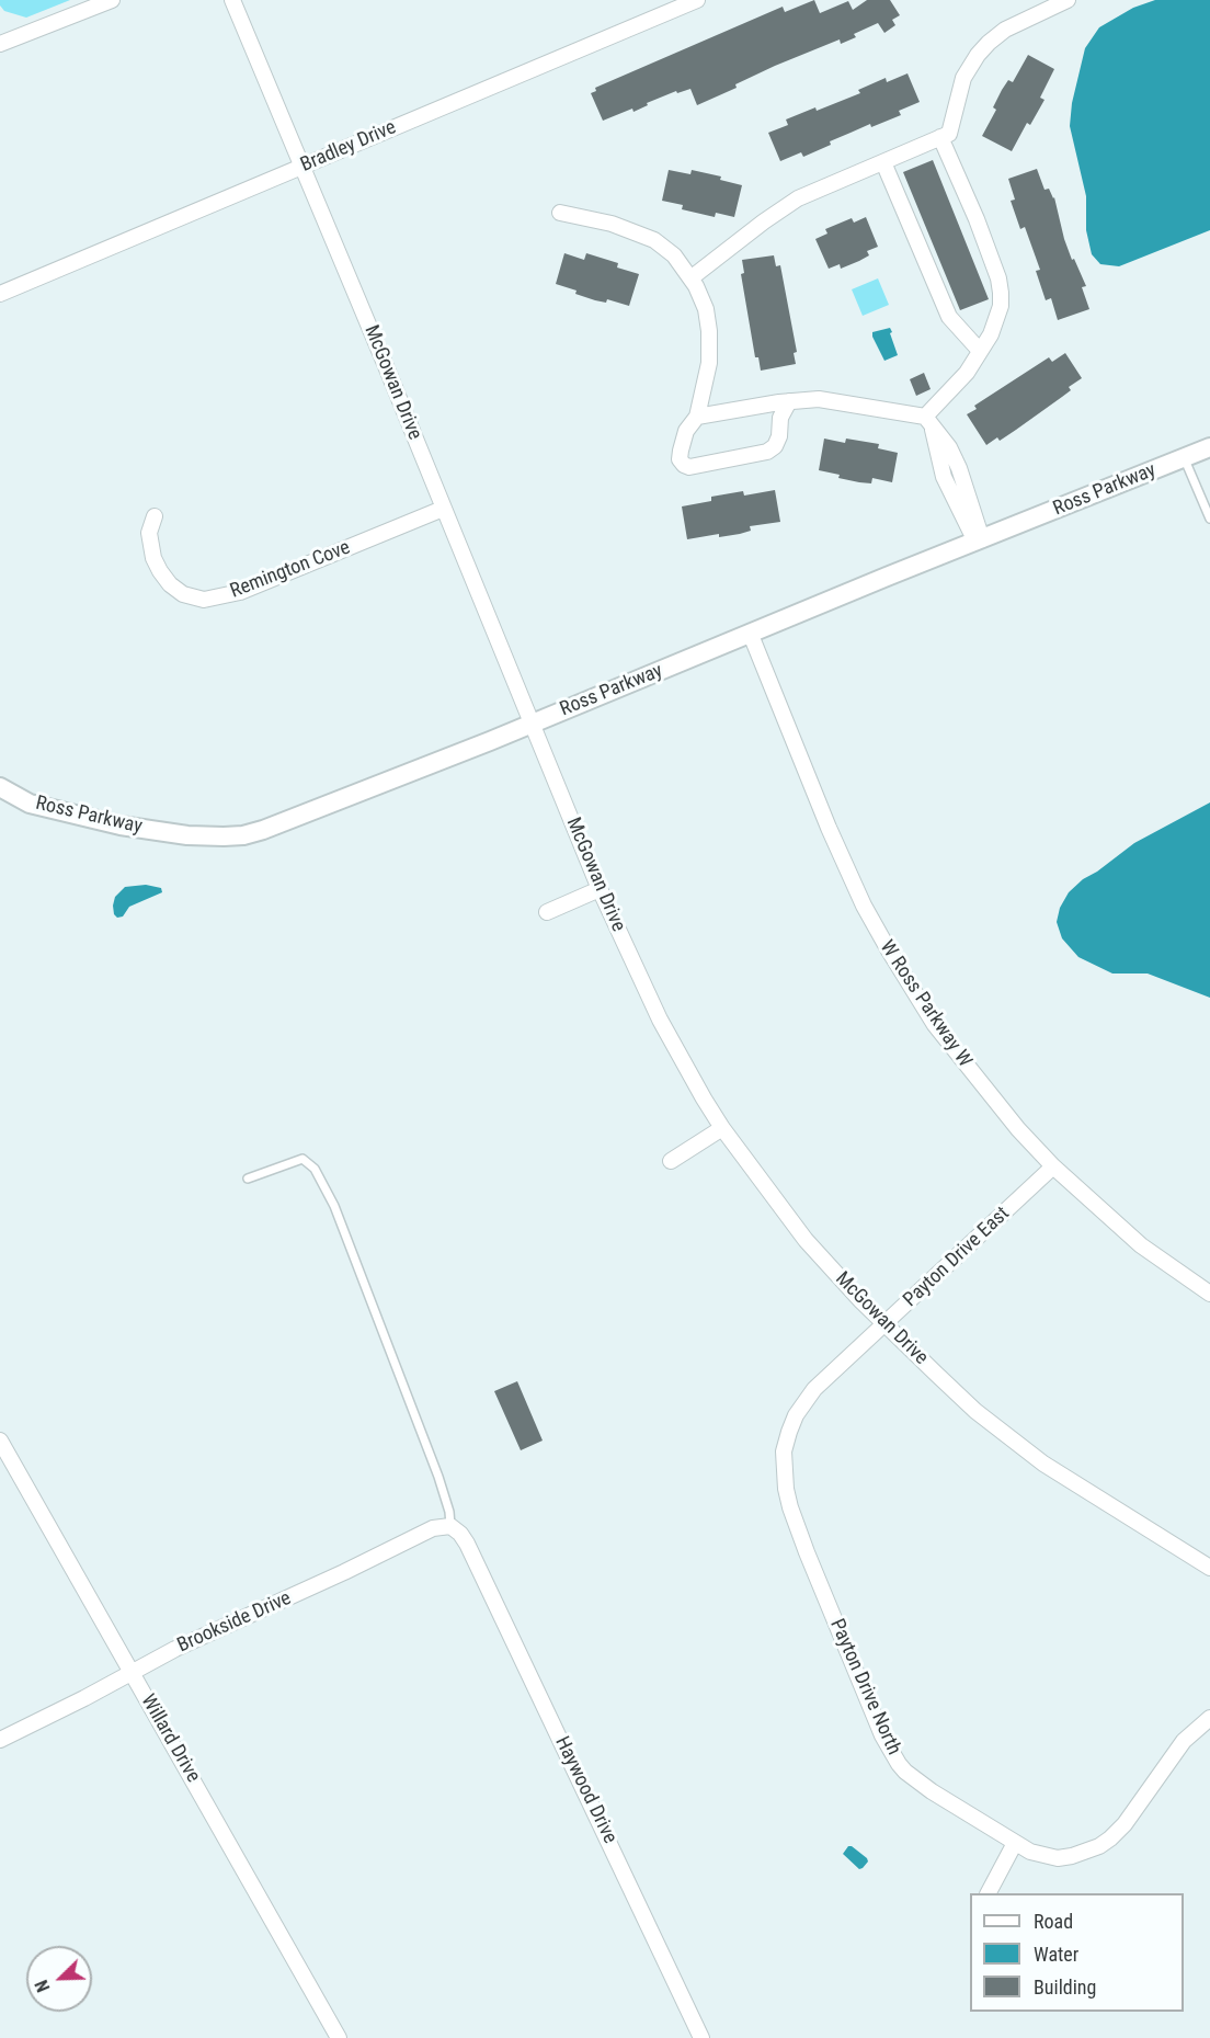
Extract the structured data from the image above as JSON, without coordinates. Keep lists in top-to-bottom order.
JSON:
{
  "streets": {
    "street": [
      "Bradley Drive",
      "McGowan Drive",
      "Ross Parkway",
      "Remington Cove",
      "W Ross Parkway W",
      "Payton Drive East",
      "Brookside Drive",
      "Payton Drive North",
      "Willard Drive",
      "Haywood Drive"
    ]
  },
  "crossings": [
    ["Bradley Drive", "McGowan Drive"],
    ["McGowan Drive", "Ross Parkway"],
    ["McGowan Drive", "Remington Cove"],
    ["McGowan Drive", "Payton Drive East"],
    ["Ross Parkway", "W Ross Parkway W"],
    ["W Ross Parkway W", "Payton Drive East"],
    ["Payton Drive East", "Payton Drive North"],
    ["Brookside Drive", "Willard Drive"],
    ["Brookside Drive", "Haywood Drive"]
  ],
  "legend": ["Road", "Water", "Building"],
  "north": "bottom left"
}
